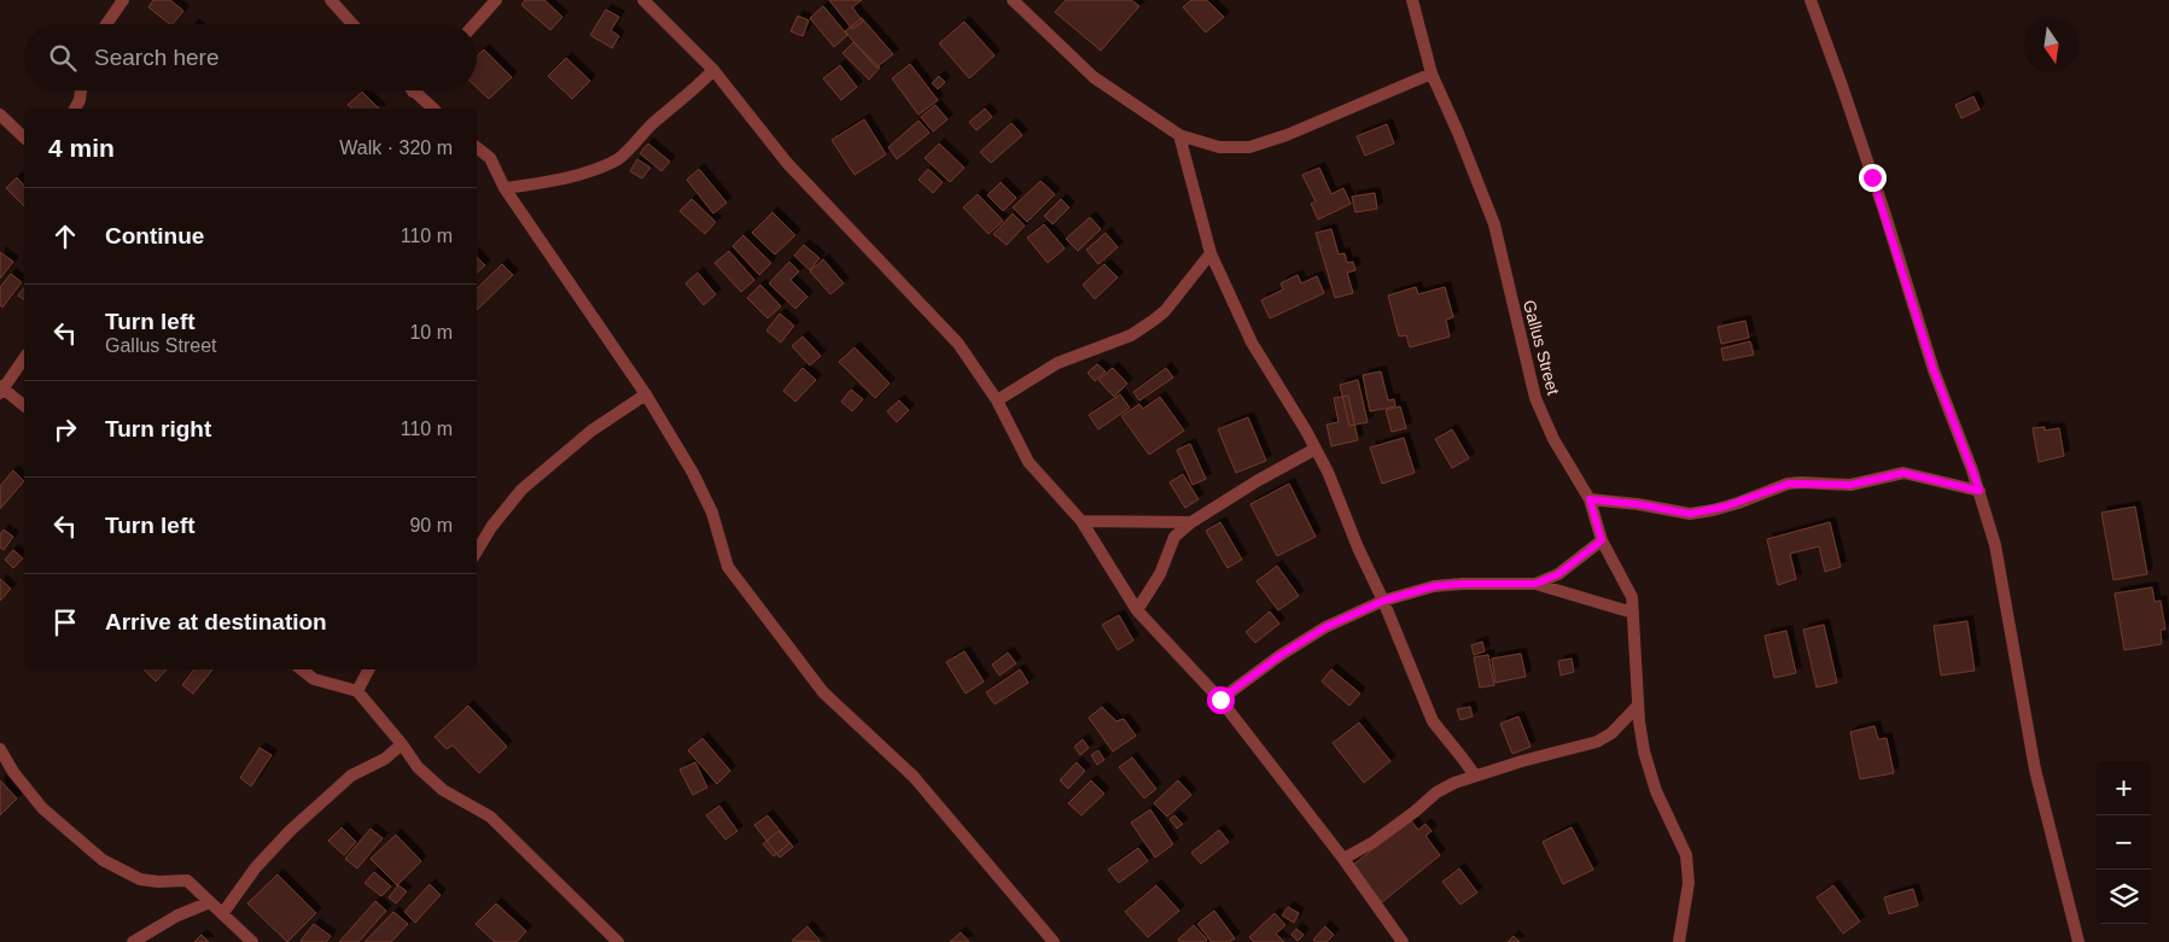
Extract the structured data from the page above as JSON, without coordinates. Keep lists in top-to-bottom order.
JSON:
{
  "streets": {
    "street": ["Gallus Street"]
  },
  "north": "bottom",
  "page": {
    "search": "Search here",
    "heading": ["4 min", "Walk · 320 m"],
    "list": [
      ["Continue", "110 m"],
      ["Turn left", "Gallus Street", "10 m"],
      ["Turn right", "110 m"],
      ["Turn left", "90 m"],
      "Arrive at destination"
    ],
    "map_buttons": ["+", "−"]
  }
}
